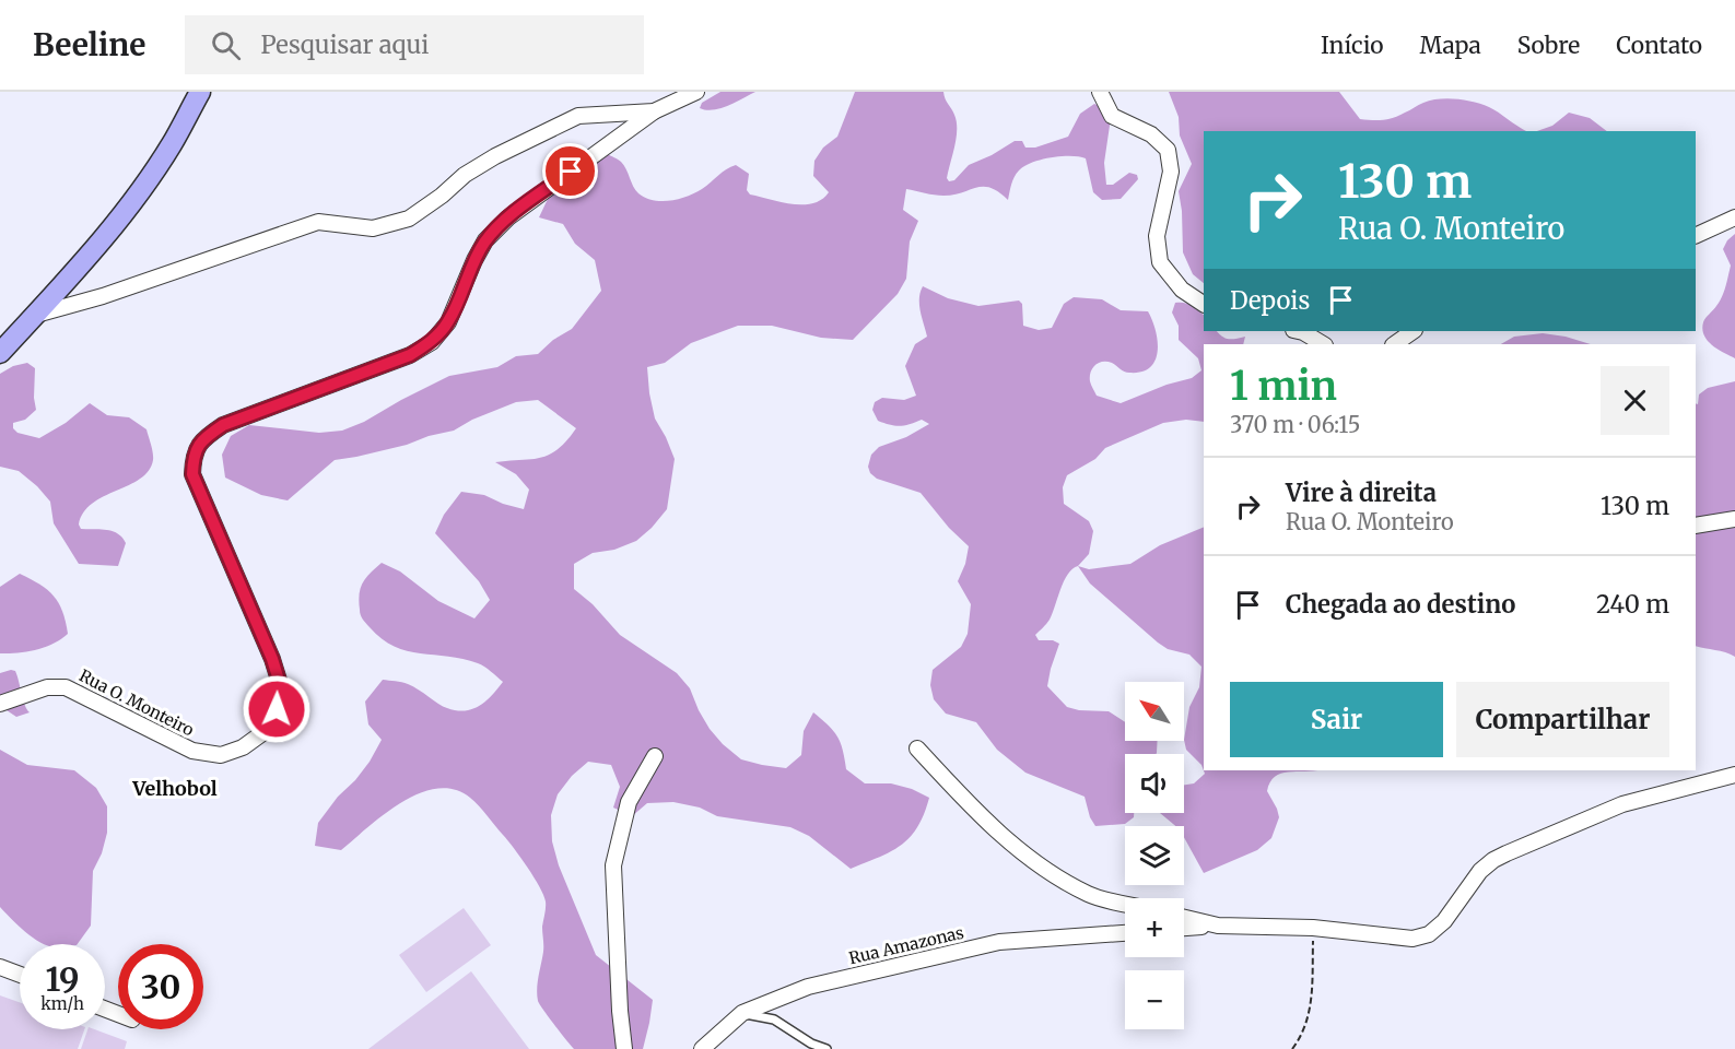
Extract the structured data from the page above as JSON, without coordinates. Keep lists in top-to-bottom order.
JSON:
{
  "streets": {
    "street": ["Rua O. Monteiro", "Rua Amazonas"]
  },
  "districts": ["Velhobol"],
  "north": "top left",
  "page": {
    "header": "Beeline",
    "search": "Pesquisar aqui",
    "nav": [
      "Início",
      "Mapa",
      "Sobre",
      "Contato"
    ],
    "turn": ["130 m", "Rua O. Monteiro"],
    "then": "Depois",
    "heading": ["1 min", "370 m · 06:15"],
    "list": [
      {
        "name": "Vire à direita",
        "note": "Rua O. Monteiro",
        "value": "130 m"
      },
      {
        "name": "Chegada ao destino",
        "value": "240 m"
      }
    ],
    "buttons": ["Sair", "Compartilhar"],
    "map_buttons": ["+", "−"],
    "speed": "19 km/h",
    "limit": "30"
  }
}
